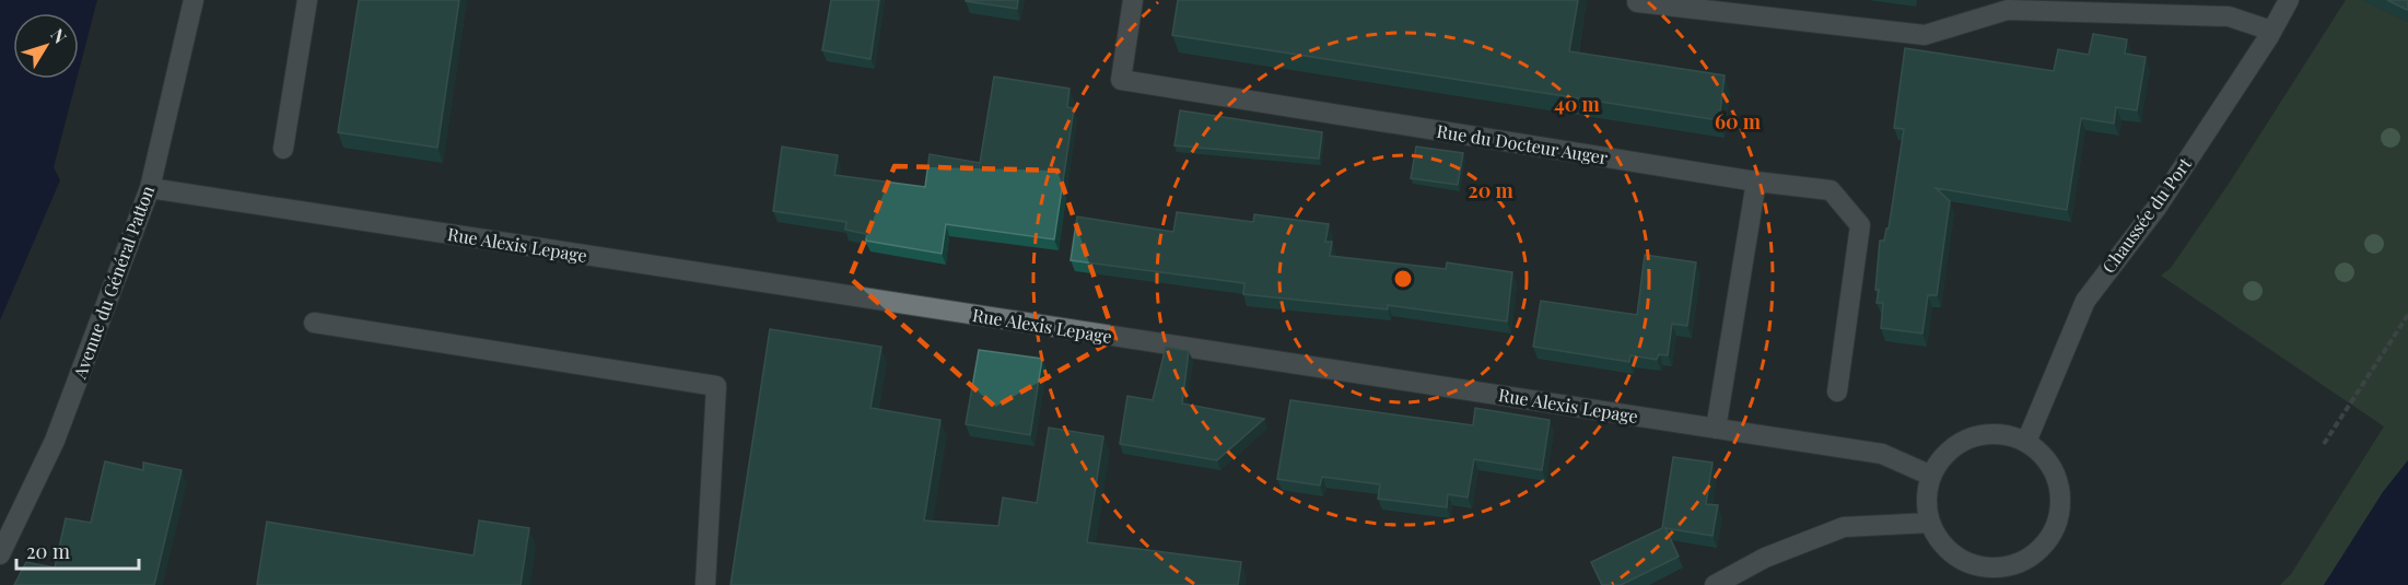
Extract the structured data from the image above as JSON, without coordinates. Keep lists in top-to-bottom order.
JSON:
{
  "streets": {
    "street": [
      "Rue du Docteur Auger",
      "Chaussée du Port",
      "Rue Alexis Lepage",
      "Avenue du Général Patton"
    ]
  },
  "crossings": [
    ["Chaussée du Port", "Rue Alexis Lepage"],
    ["Rue Alexis Lepage", "Avenue du Général Patton"]
  ],
  "scale_bar": "20 m",
  "north": "top right",
  "rings": ["40 m", "60 m", "20 m"]
}
